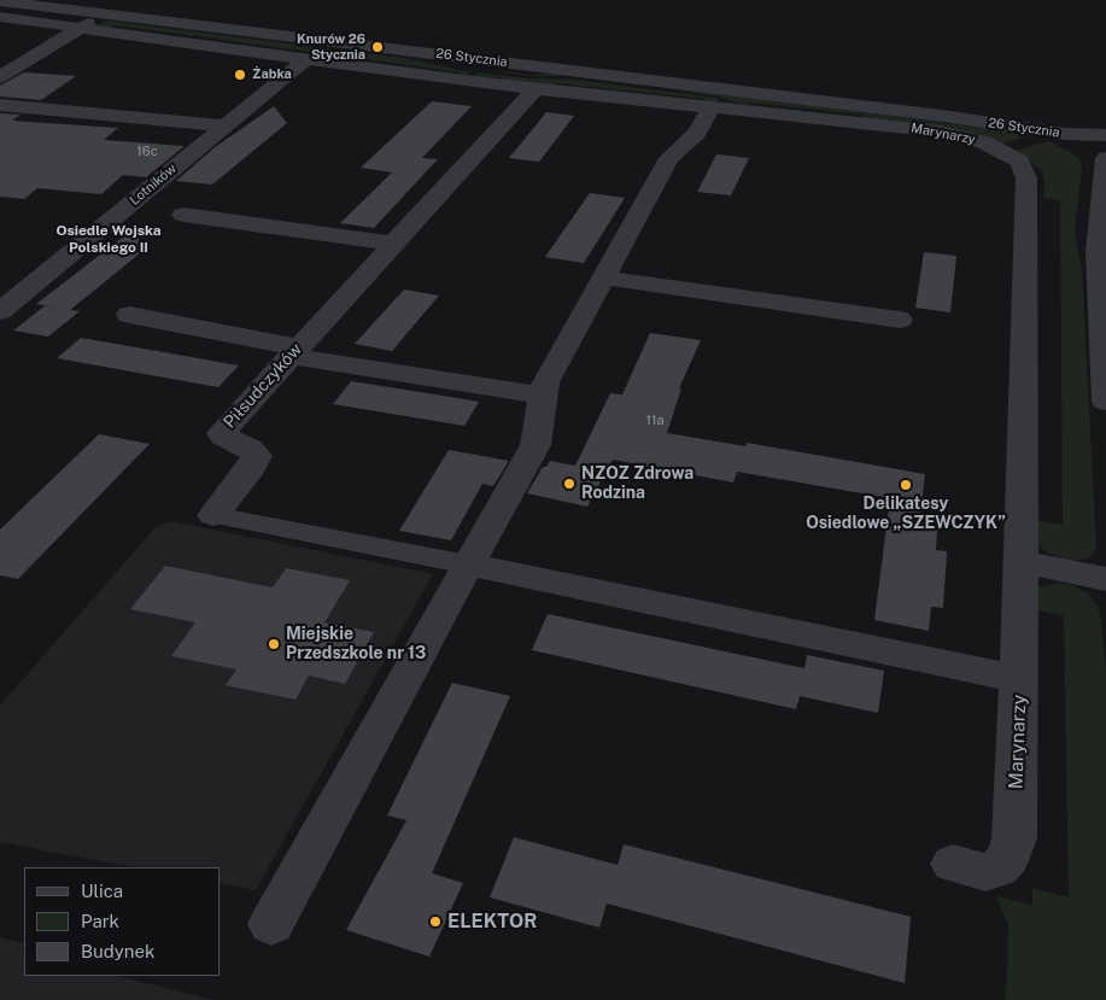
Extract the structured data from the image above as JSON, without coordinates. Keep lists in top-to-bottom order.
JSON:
{
  "streets": {
    "street": [
      "26 Stycznia",
      "Marynarzy",
      "Lotników",
      "Piłsudczyków"
    ]
  },
  "crossings": [
    ["Marynarzy", "Lotników"],
    ["Marynarzy", "Piłsudczyków"]
  ],
  "districts": ["Osiedle Wojska Polskiego II"],
  "places": [
    "Knurów 26 Stycznia",
    "Żabka",
    "NZOZ Zdrowa Rodzina",
    "Delikatesy Osiedlowe „SZEWCZYK”",
    "Miejskie Przedszkole nr 13",
    "ELEKTOR"
  ],
  "house_numbers": ["16c", "11a"],
  "legend": ["Ulica", "Park", "Budynek"]
}
